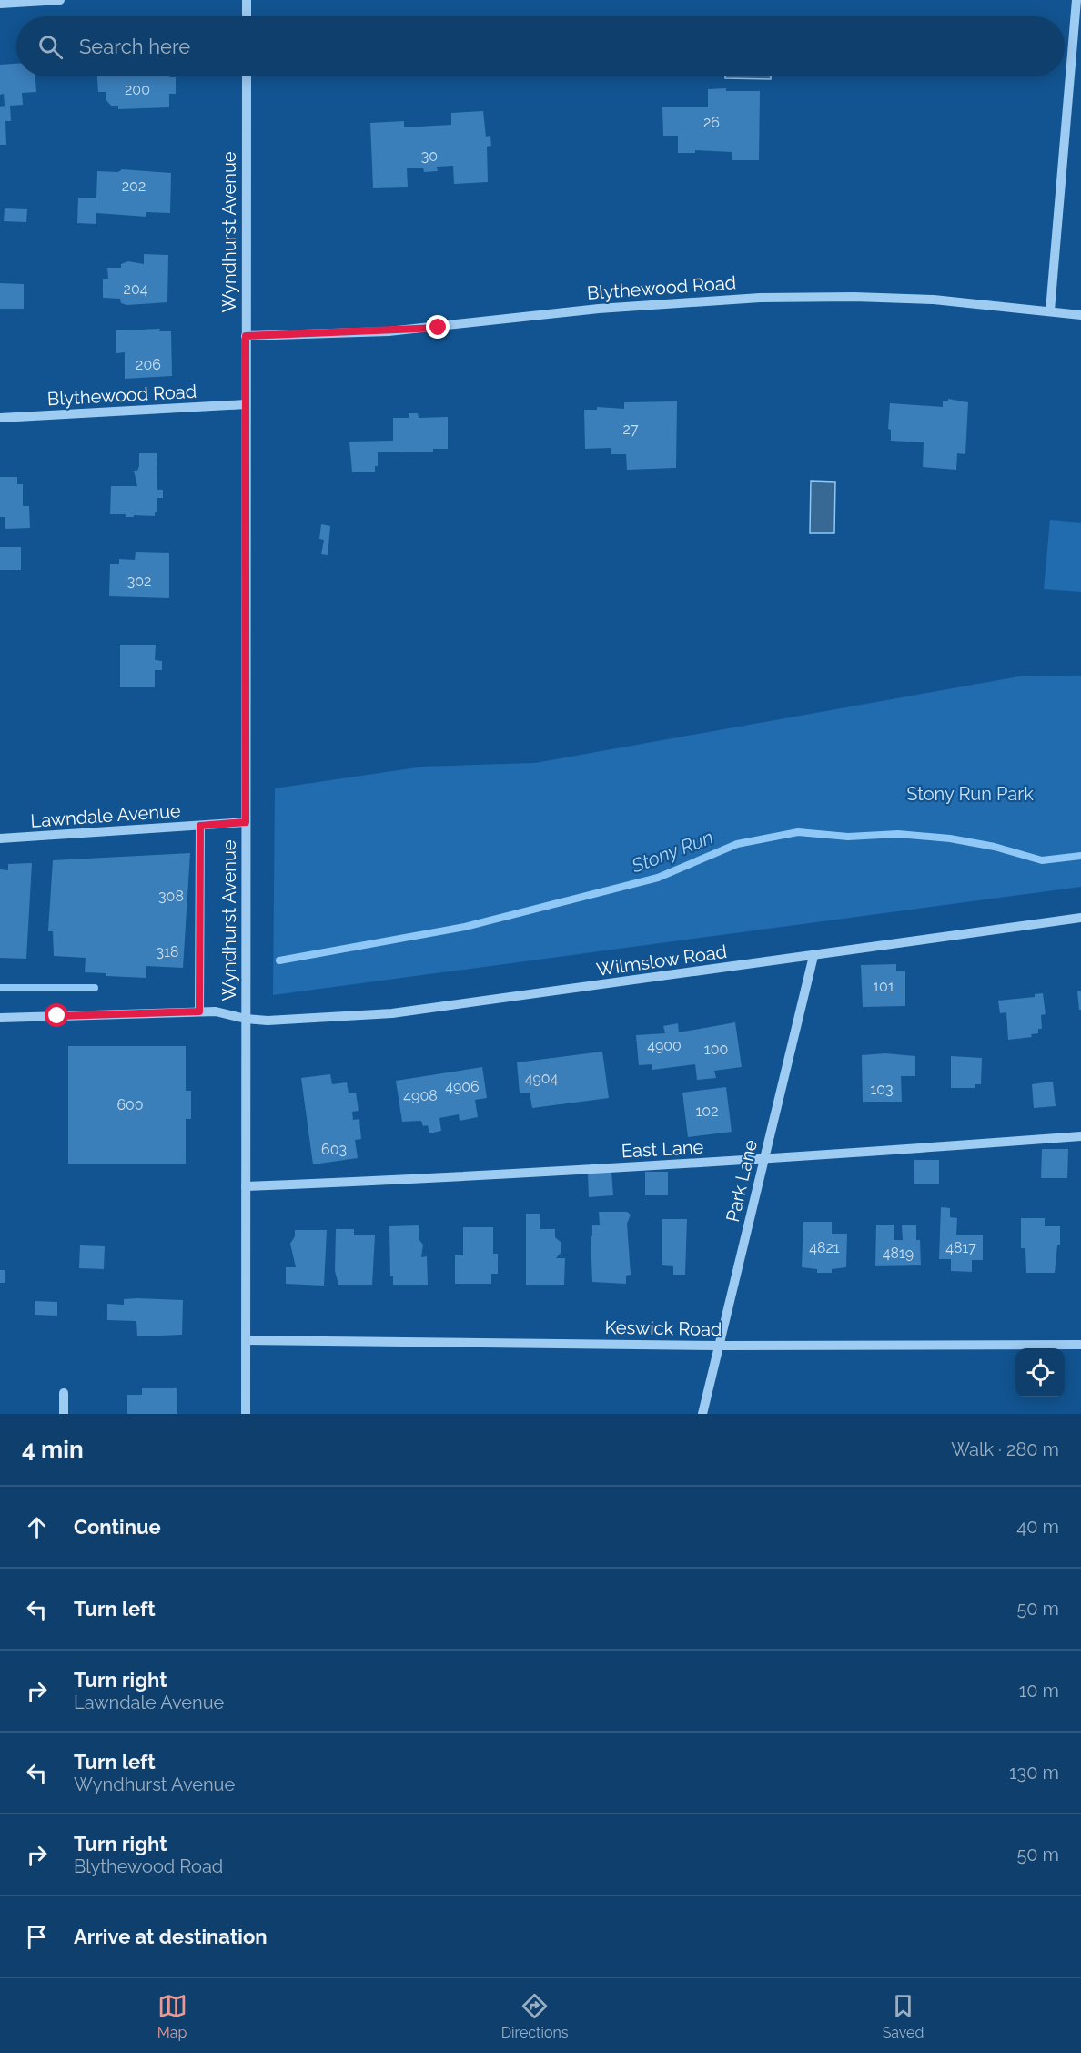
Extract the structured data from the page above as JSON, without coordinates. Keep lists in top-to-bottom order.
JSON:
{
  "streets": {
    "street": [
      "Wyndhurst Avenue",
      "Blythewood Road",
      "Lawndale Avenue",
      "Wilmslow Road",
      "East Lane",
      "Park Lane",
      "Keswick Road"
    ]
  },
  "crossings": [
    ["Wyndhurst Avenue", "Blythewood Road"],
    ["Wyndhurst Avenue", "Lawndale Avenue"],
    ["Wyndhurst Avenue", "Wilmslow Road"],
    ["Wyndhurst Avenue", "East Lane"],
    ["Wyndhurst Avenue", "Keswick Road"],
    ["Wilmslow Road", "Park Lane"],
    ["East Lane", "Park Lane"],
    ["Park Lane", "Keswick Road"]
  ],
  "water": ["Stony Run"],
  "parks": ["Stony Run Park"],
  "house_numbers": [
    "200",
    "26",
    "30",
    "202",
    "204",
    "206",
    "27",
    "302",
    "308",
    "318",
    "101",
    "4900",
    "100",
    "4904",
    "4906",
    "103",
    "4908",
    "600",
    "102",
    "603",
    "4821",
    "4817",
    "4819"
  ],
  "page": {
    "search": "Search here",
    "heading": ["4 min", "Walk · 280 m"],
    "list": [
      ["Continue", "40 m"],
      ["Turn left", "50 m"],
      ["Turn right", "Lawndale Avenue", "10 m"],
      ["Turn left", "Wyndhurst Avenue", "130 m"],
      ["Turn right", "Blythewood Road", "50 m"],
      "Arrive at destination"
    ],
    "nav": ["Map", "Directions", "Saved"]
  }
}
